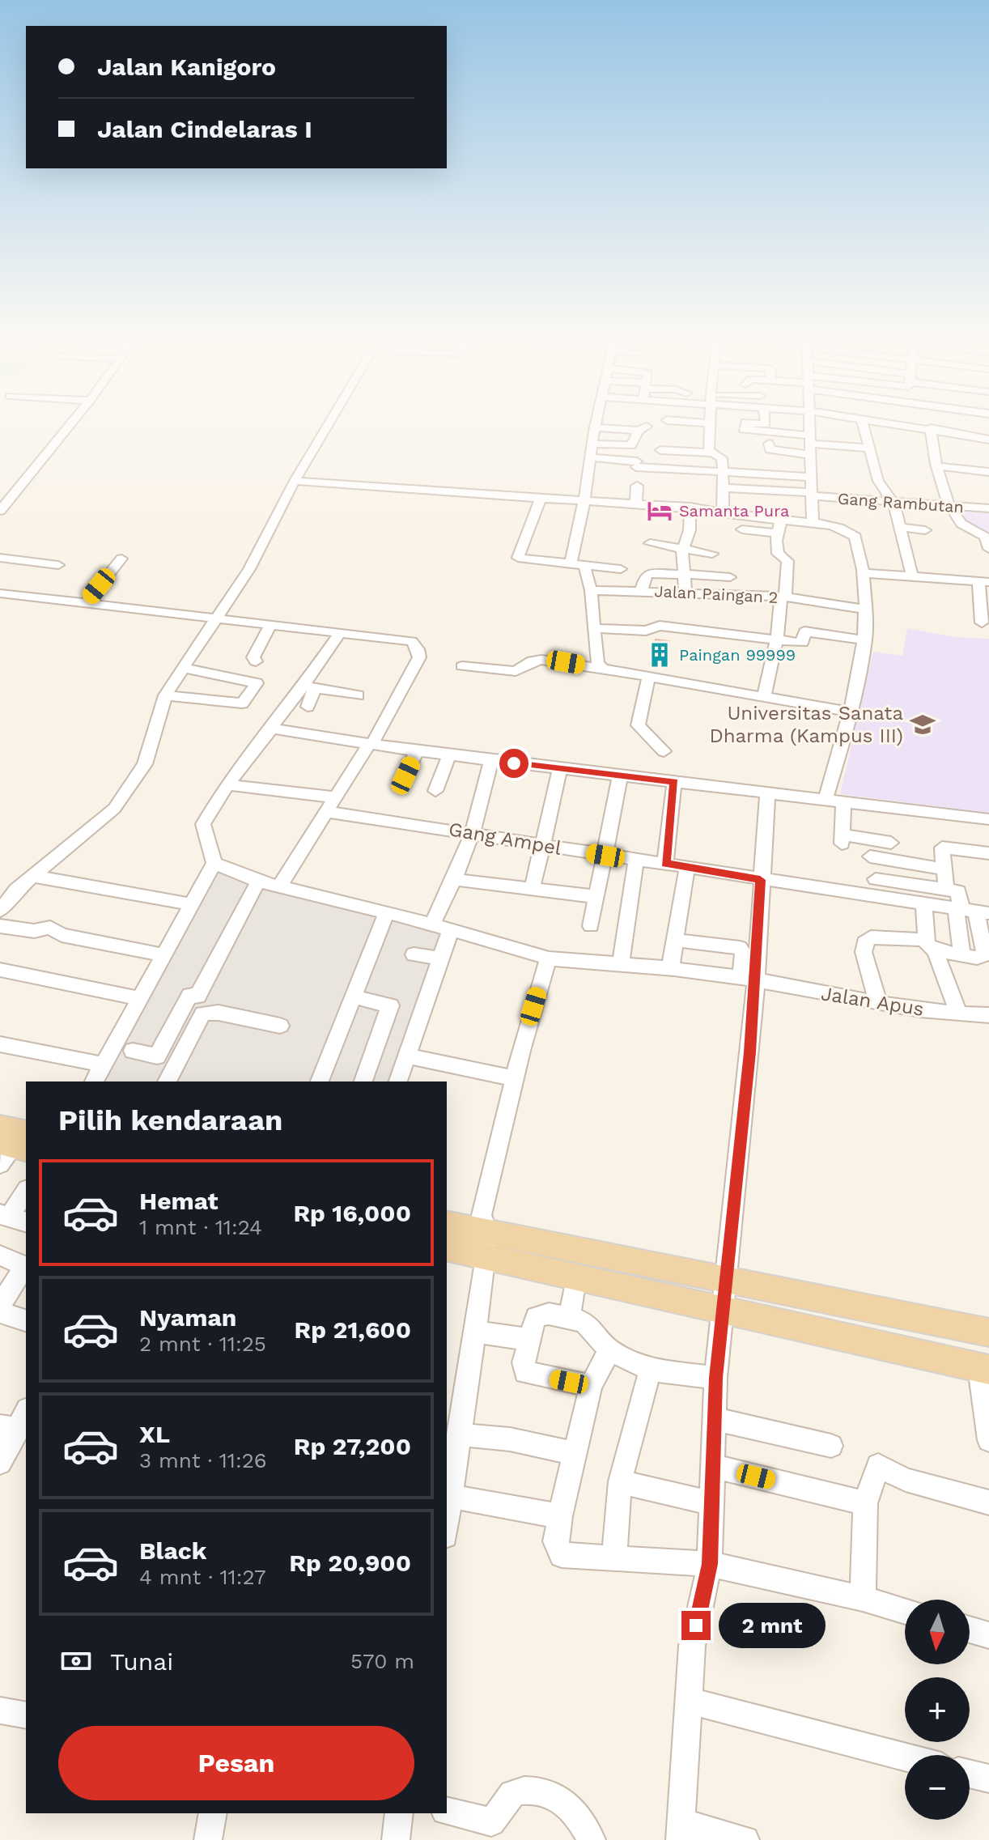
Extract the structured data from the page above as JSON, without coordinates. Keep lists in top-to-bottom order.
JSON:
{
  "streets": {
    "street": [
      "Gang Rambutan",
      "Jalan Paingan 2",
      "Gang Ampel",
      "Jalan Apus"
    ]
  },
  "places": {
    "hotel": ["Samanta Pura"],
    "building": ["Paingan 99999"],
    "school or university": ["Universitas Sanata Dharma (Kampus III)"]
  },
  "north": "bottom",
  "page": {
    "banner": ["Jalan Kanigoro", "Jalan Cindelaras I"],
    "heading": "Pilih kendaraan",
    "list": [
      {
        "name": "Hemat",
        "note": "1 mnt · 11:24",
        "value": "Rp 16,000"
      },
      {
        "name": "Nyaman",
        "note": "2 mnt · 11:25",
        "value": "Rp 21,600"
      },
      {
        "name": "XL",
        "note": "3 mnt · 11:26",
        "value": "Rp 27,200"
      },
      {
        "name": "Black",
        "note": "4 mnt · 11:27",
        "value": "Rp 20,900"
      }
    ],
    "map_buttons": ["+", "−"],
    "bubble": "2 mnt",
    "pay": ["Tunai", "570 m"],
    "buttons": "Pesan"
  }
}
